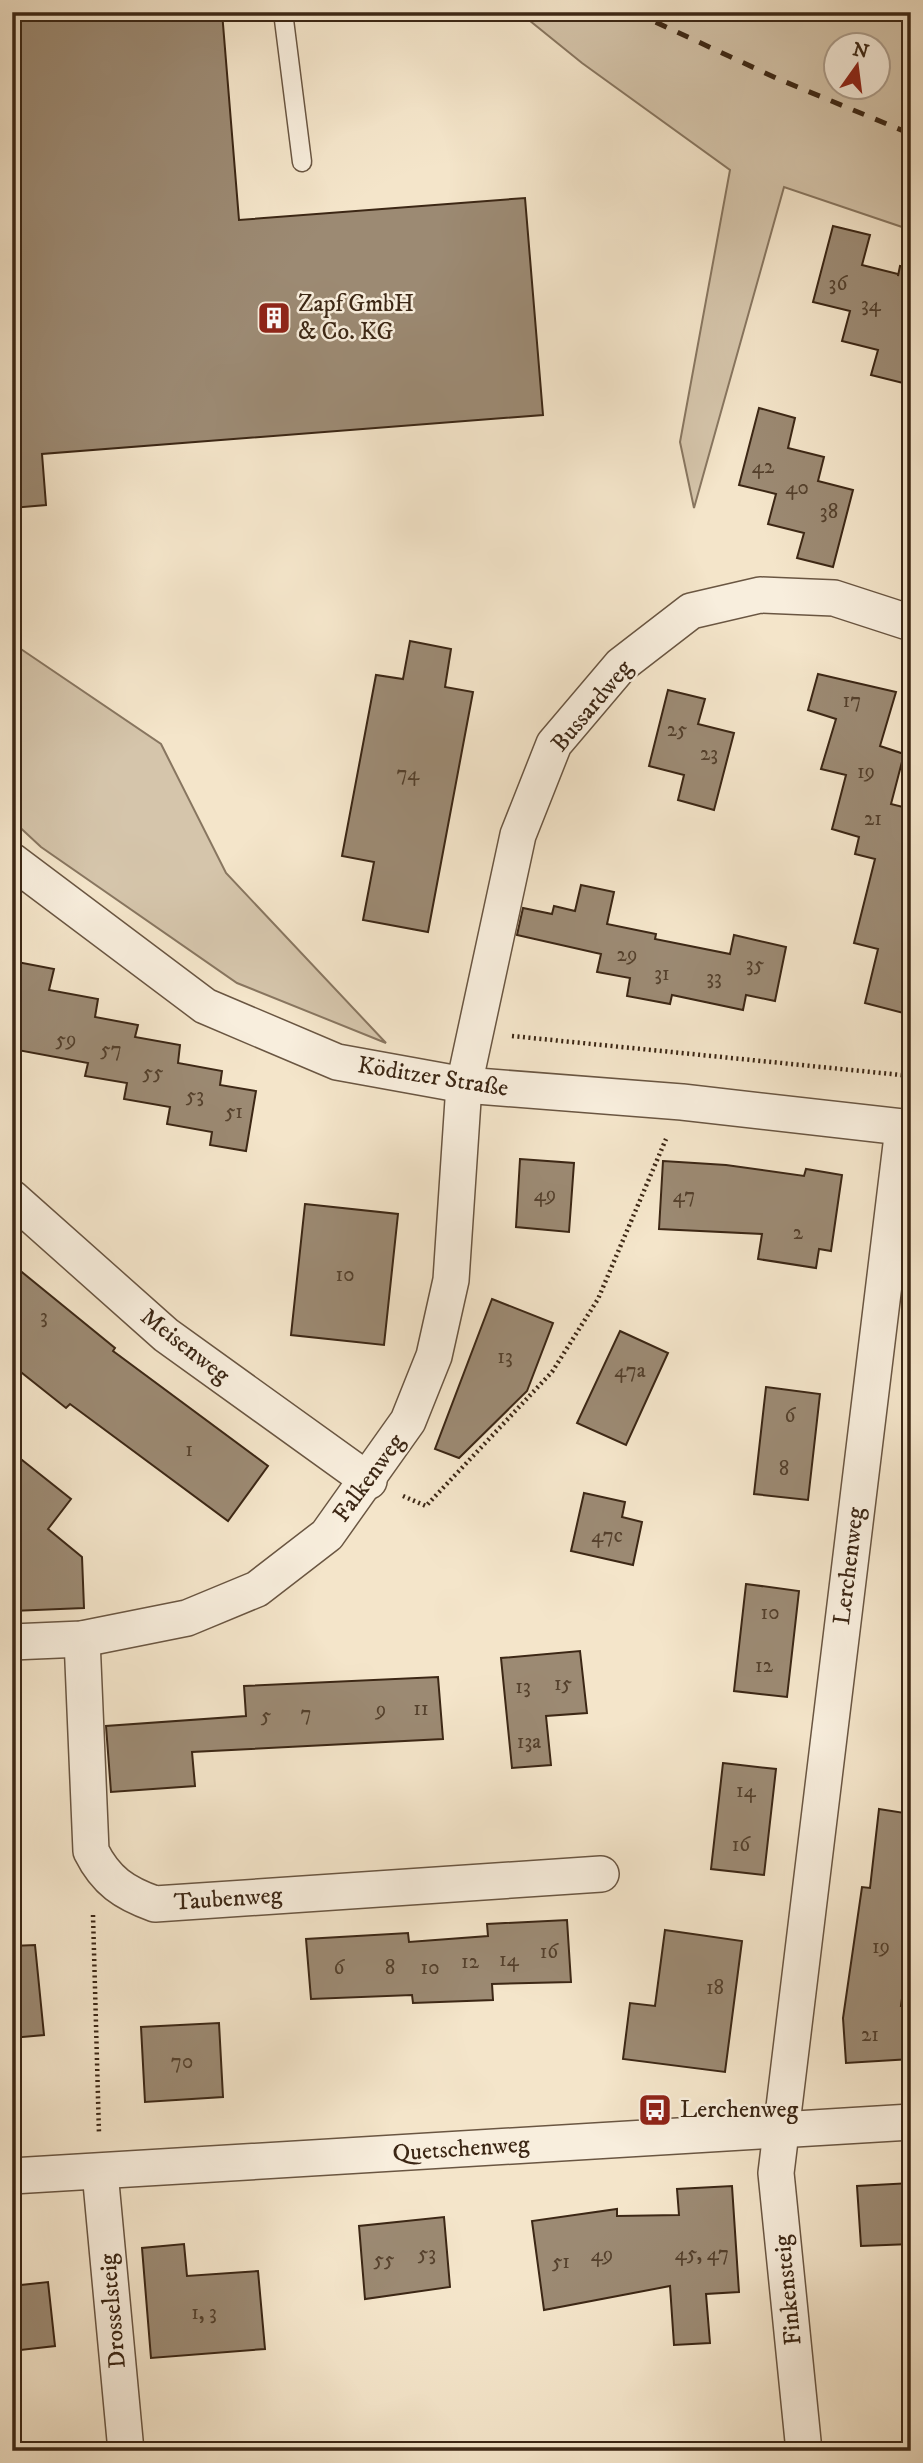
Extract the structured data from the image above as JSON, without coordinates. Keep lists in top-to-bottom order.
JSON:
{
  "streets": {
    "street": [
      "Bussardweg",
      "Köditzer Straße",
      "Meisenweg",
      "Falkenweg",
      "Lerchenweg",
      "Taubenweg",
      "Quetschenweg",
      "Finkensteig",
      "Drosselsteig"
    ]
  },
  "crossings": [
    ["Bussardweg", "Köditzer Straße"],
    ["Bussardweg", "Falkenweg"],
    ["Köditzer Straße", "Falkenweg"],
    ["Köditzer Straße", "Lerchenweg"],
    ["Meisenweg", "Falkenweg"],
    ["Lerchenweg", "Quetschenweg"],
    ["Lerchenweg", "Finkensteig"],
    ["Quetschenweg", "Finkensteig"],
    ["Quetschenweg", "Drosselsteig"]
  ],
  "places": {
    "building": ["Zapf GmbH & Co. KG"],
    "bus stop": ["Lerchenweg"]
  },
  "house_numbers": [
    "36",
    "34",
    "42",
    "40",
    "38",
    "17",
    "25",
    "23",
    "19",
    "74",
    "21",
    "29",
    "35",
    "31",
    "33",
    "59",
    "57",
    "55",
    "53",
    "51",
    "49",
    "47",
    "2",
    "10",
    "3",
    "13",
    "47a",
    "6",
    "1",
    "8",
    "47c",
    "10",
    "12",
    "15",
    "13",
    "11",
    "9",
    "7",
    "5",
    "13a",
    "14",
    "16",
    "19",
    "16",
    "14",
    "12",
    "6",
    "8",
    "10",
    "18",
    "21",
    "70",
    "53",
    "45, 47",
    "49",
    "55",
    "51",
    "1, 3"
  ],
  "north": "top"
}
